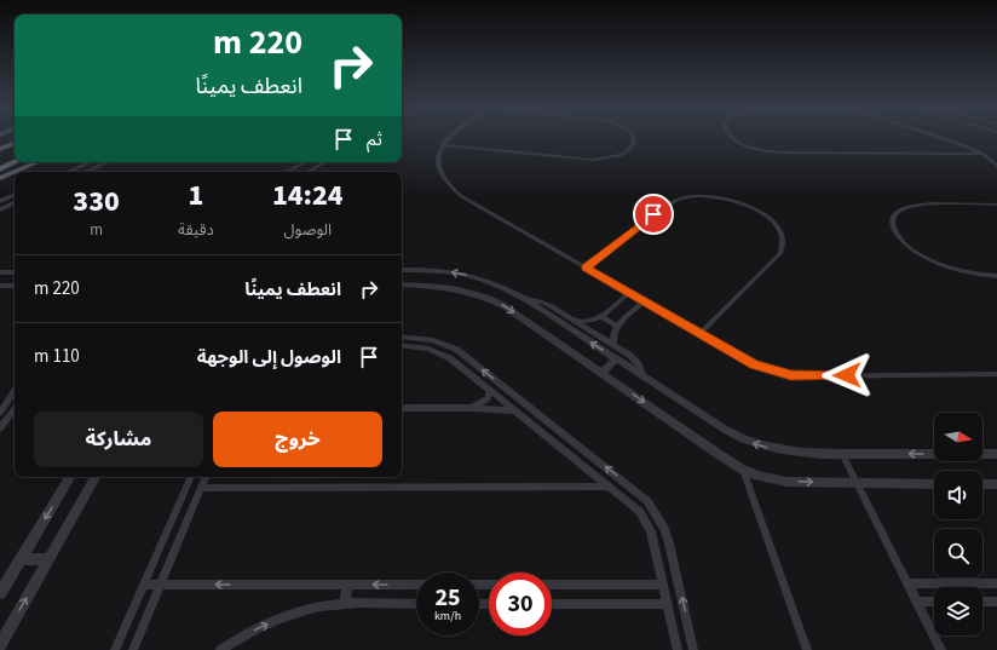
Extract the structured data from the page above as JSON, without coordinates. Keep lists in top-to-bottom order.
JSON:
{
  "north": "right",
  "page": {
    "turn": ["220 m", "انعطف يمينًا"],
    "then": "ثم",
    "eta": [
      "14:24",
      "الوصول",
      "1",
      "دقيقة",
      "330",
      "m"
    ],
    "list": [
      {
        "name": "انعطف يمينًا",
        "value": "220 m"
      },
      {
        "name": "الوصول إلى الوجهة",
        "value": "110 m"
      }
    ],
    "buttons": ["خروج", "مشاركة"],
    "speed": "25 km/h",
    "limit": "30"
  }
}
